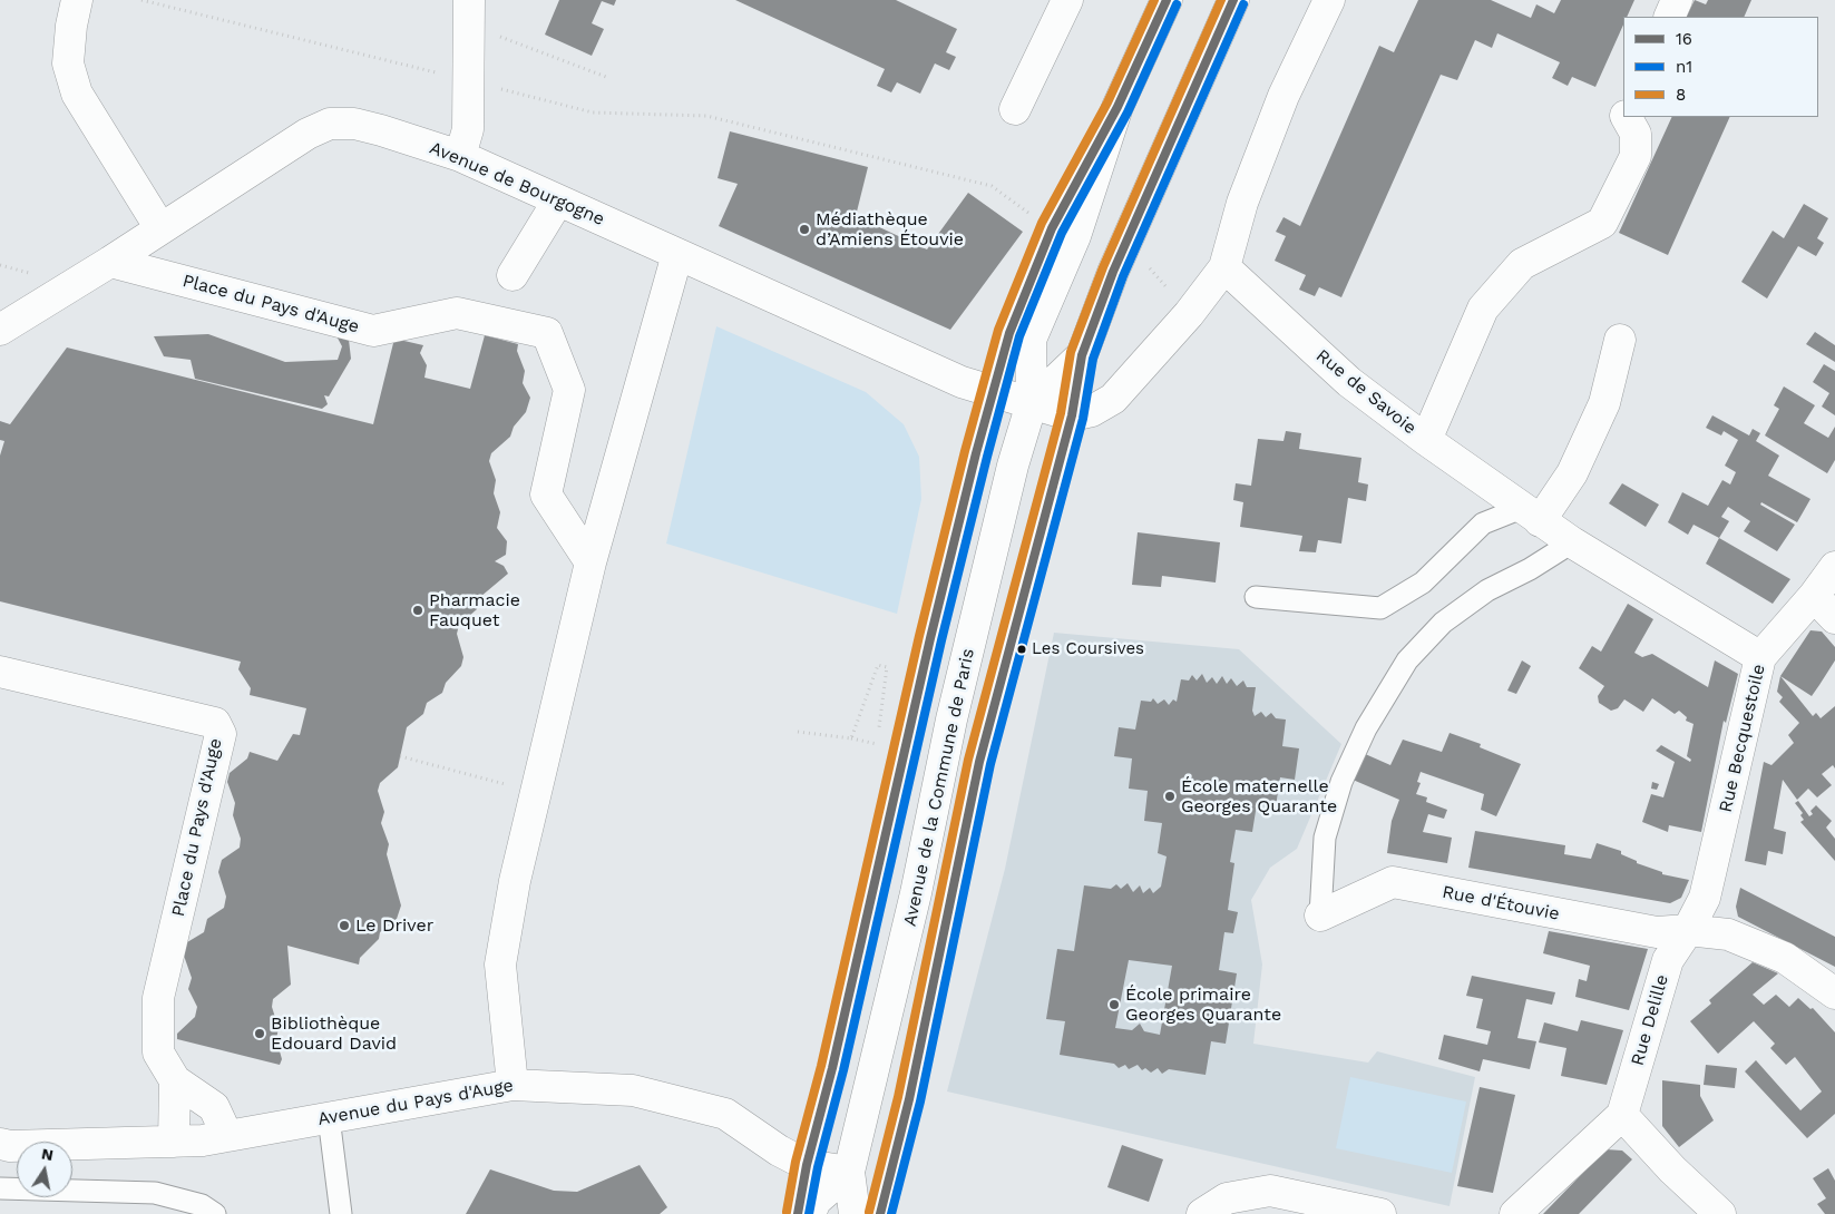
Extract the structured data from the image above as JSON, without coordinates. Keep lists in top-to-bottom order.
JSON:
{
  "streets": {
    "street": [
      "Avenue de Bourgogne",
      "Place du Pays d'Auge",
      "Rue de Savoie",
      "Rue Becquestoile",
      "Avenue de la Commune de Paris",
      "Rue d'Étouvie",
      "Rue Delille",
      "Avenue du Pays d'Auge"
    ]
  },
  "crossings": [
    ["Avenue de Bourgogne", "Place du Pays d'Auge"],
    ["Avenue de Bourgogne", "Avenue de la Commune de Paris"],
    ["Place du Pays d'Auge", "Avenue du Pays d'Auge"],
    ["Rue de Savoie", "Rue Becquestoile"],
    ["Rue Becquestoile", "Rue d'Étouvie"],
    ["Rue Becquestoile", "Rue Delille"],
    ["Avenue de la Commune de Paris", "Avenue du Pays d'Auge"],
    ["Rue d'Étouvie", "Rue Delille"]
  ],
  "places": [
    "Médiathèque d’Amiens Étouvie",
    "Pharmacie Fauquet",
    "Les Coursives",
    "École maternelle Georges Quarante",
    "Le Driver",
    "École primaire Georges Quarante",
    "Bibliothèque Edouard David"
  ],
  "lines": ["transit line 16", "transit line 8", "transit line n1"],
  "legend": ["16", "n1", "8"],
  "north": "top"
}
